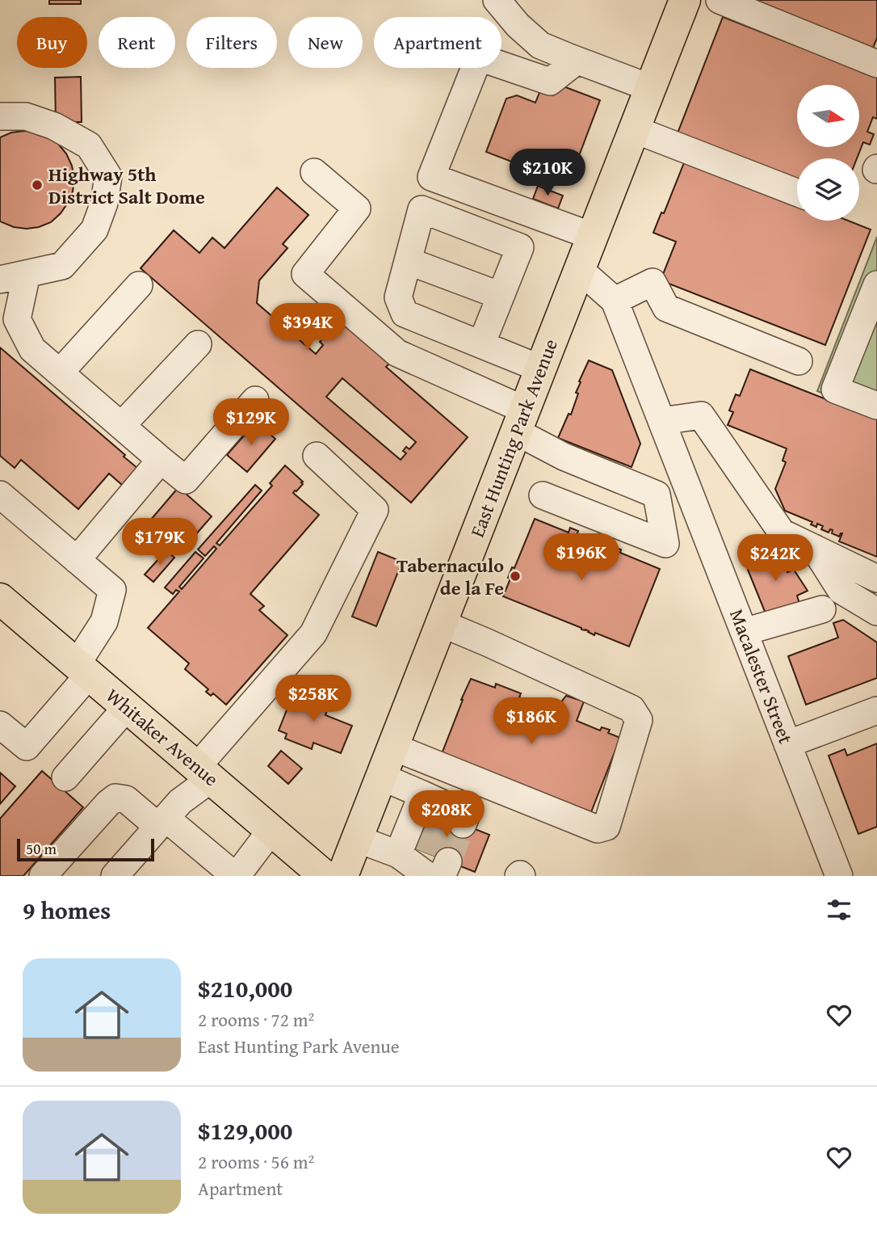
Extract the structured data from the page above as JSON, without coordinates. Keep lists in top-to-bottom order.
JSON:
{
  "streets": {
    "main road": ["East Hunting Park Avenue", "Whitaker Avenue"],
    "street": ["Macalester Street"]
  },
  "crossings": [
    ["East Hunting Park Avenue", "Macalester Street"]
  ],
  "places": ["Highway 5th District Salt Dome", "Tabernaculo de la Fe"],
  "scale_bar": "50 m",
  "north": "right",
  "page": {
    "chip": [
      "Buy",
      "Rent",
      "Filters",
      "New",
      "Apartment"
    ],
    "price": [
      "$210K",
      "$394K",
      "$129K",
      "$179K",
      "$196K",
      "$242K",
      "$258K",
      "$186K",
      "$208K"
    ],
    "scale": "50 m",
    "heading": "9 homes",
    "list": [
      {
        "name": "$210,000",
        "note": "2 rooms · 72 m² · East Hunting Park Avenue"
      },
      {
        "name": "$129,000",
        "note": "2 rooms · 56 m² · Apartment"
      }
    ]
  }
}
